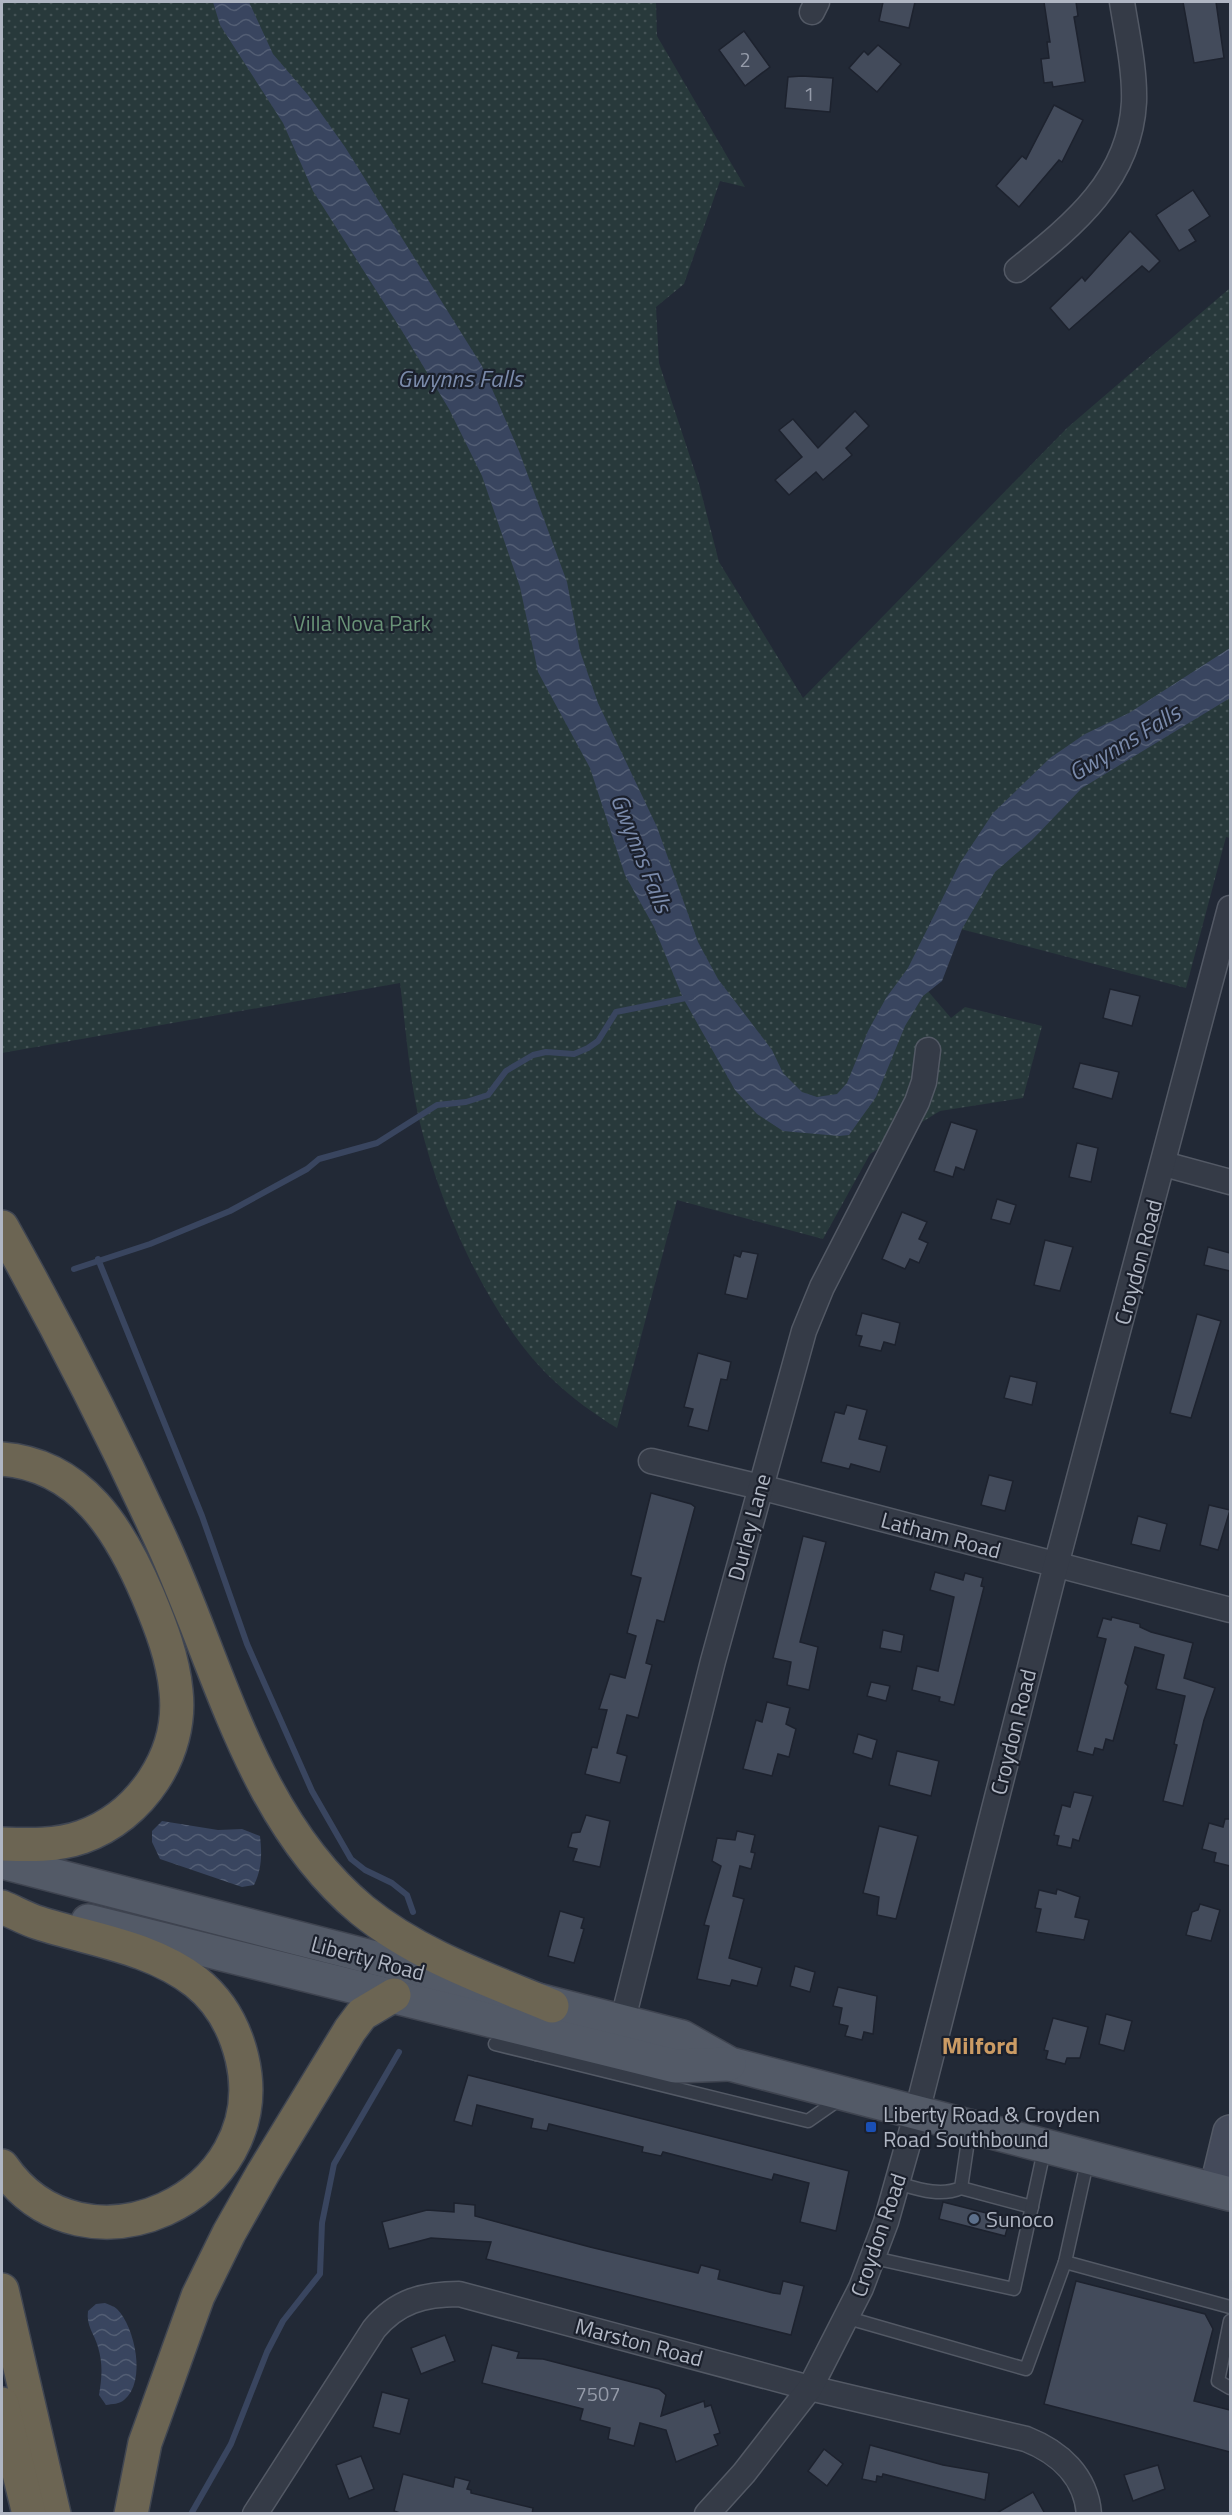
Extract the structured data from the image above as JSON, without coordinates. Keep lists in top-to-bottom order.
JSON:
{
  "streets": {
    "main road": ["Liberty Road"],
    "street": [
      "Croydon Road",
      "Durley Lane",
      "Latham Road",
      "Marston Road"
    ]
  },
  "crossings": [
    ["Croydon Road", "Latham Road"],
    ["Croydon Road", "Liberty Road"],
    ["Croydon Road", "Marston Road"],
    ["Durley Lane", "Latham Road"],
    ["Durley Lane", "Liberty Road"]
  ],
  "districts": ["Milford"],
  "water": ["Gwynns Falls"],
  "parks": ["Villa Nova Park"],
  "places": {
    "transit": ["Liberty Road & Croyden Road Southbound"],
    "other": ["Sunoco"]
  },
  "house_numbers": ["2", "1", "7507"]
}
